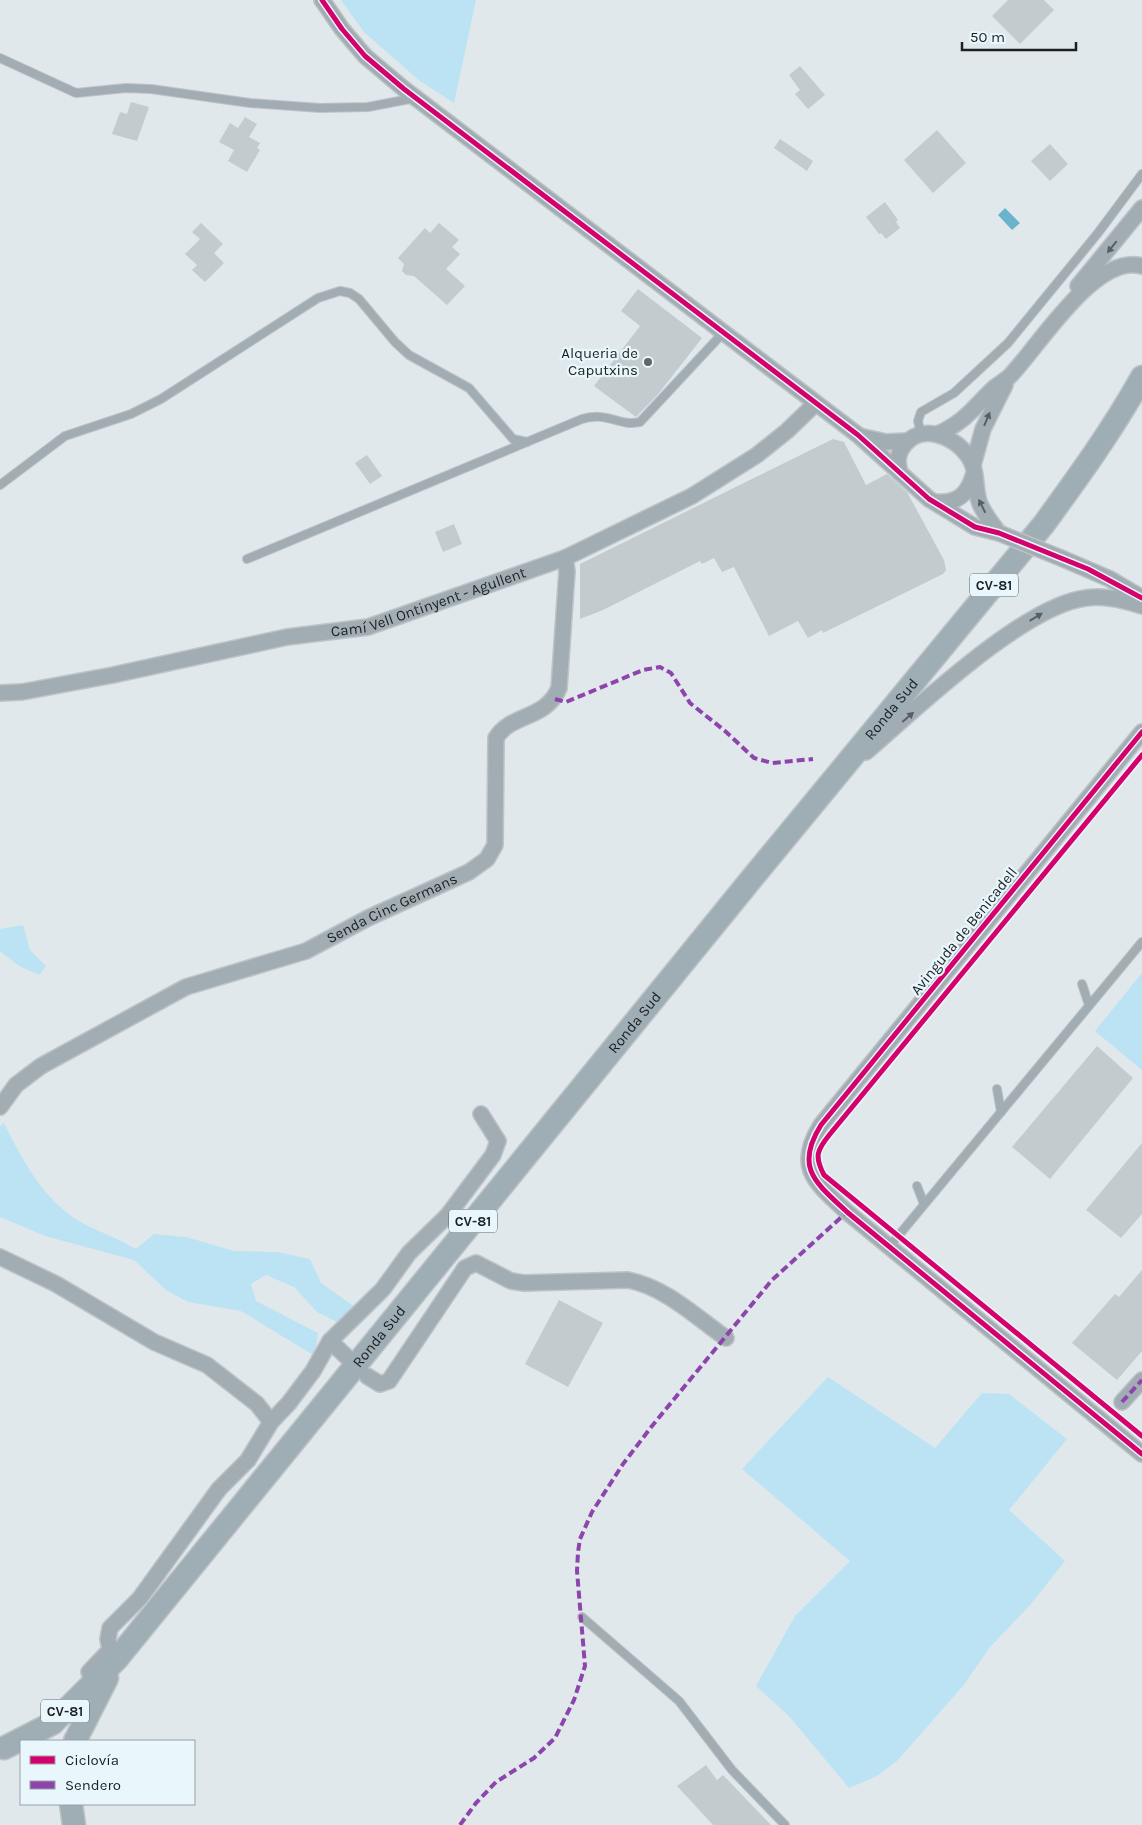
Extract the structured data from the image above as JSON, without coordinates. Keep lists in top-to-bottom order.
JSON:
{
  "streets": {
    "main road": ["CV-81", "Ronda Sud"],
    "street": ["Camí Vell Ontinyent - Agullent", "Senda Cinc Germans", "Avinguda de Benicadell"]
  },
  "crossings": [
    ["CV-81", "Ronda Sud"],
    ["Camí Vell Ontinyent - Agullent", "Senda Cinc Germans"]
  ],
  "places": ["Alqueria de Caputxins"],
  "legend": ["Ciclovía", "Sendero"],
  "scale_bar": "50 m"
}
